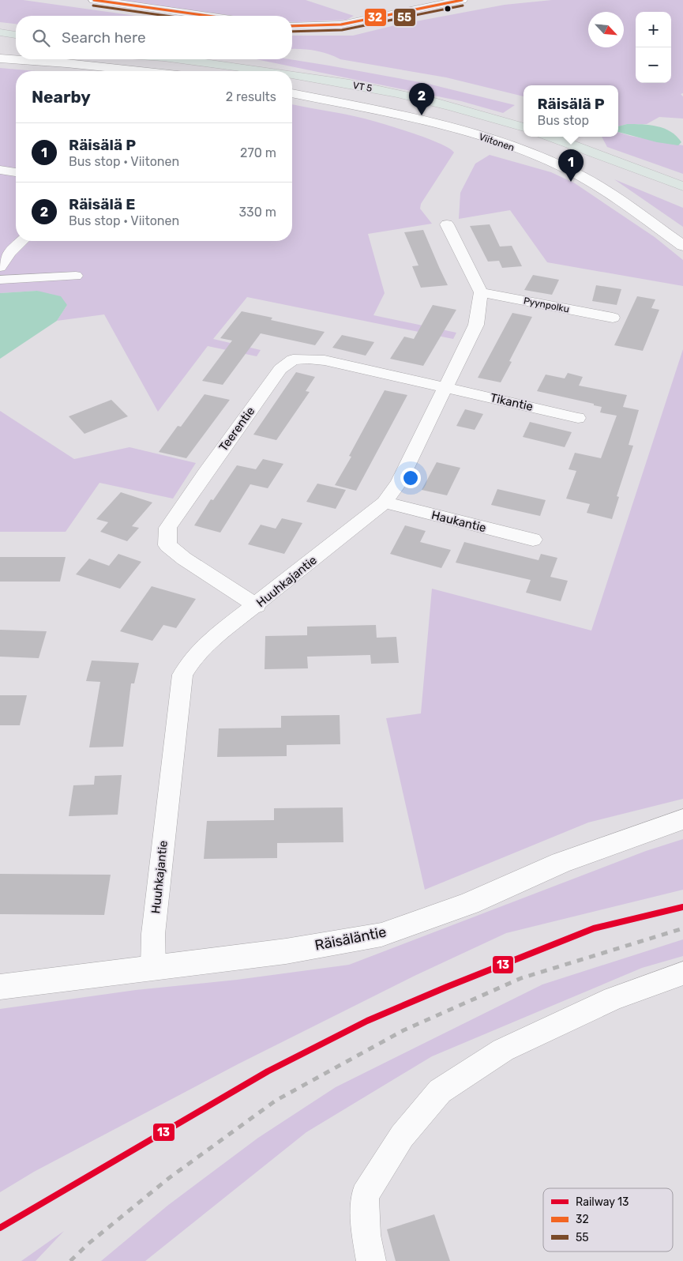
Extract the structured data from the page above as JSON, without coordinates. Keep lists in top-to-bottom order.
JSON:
{
  "streets": {
    "highway": ["VT 5"],
    "street": [
      "Viitonen",
      "Pyynpolku",
      "Tikantie",
      "Teerentie",
      "Haukantie",
      "Huuhkajantie",
      "Räisäläntie"
    ]
  },
  "crossings": [
    ["Pyynpolku", "Huuhkajantie"],
    ["Tikantie", "Teerentie"],
    ["Tikantie", "Huuhkajantie"],
    ["Teerentie", "Huuhkajantie"],
    ["Haukantie", "Huuhkajantie"],
    ["Huuhkajantie", "Räisäläntie"]
  ],
  "lines": ["transit line 32", "transit line 55", "rail line 13"],
  "legend": ["Railway 13", "32", "55"],
  "north": "bottom right",
  "page": {
    "map_buttons": ["+", "−"],
    "search": "Search here",
    "heading": ["Nearby", "2 results"],
    "pins": ["2", "1"],
    "popup": ["Räisälä P", "Bus stop"],
    "list": [
      {
        "mark": "1",
        "name": "Räisälä P",
        "note": "Bus stop · Viitonen",
        "value": "270 m"
      },
      {
        "mark": "2",
        "name": "Räisälä E",
        "note": "Bus stop · Viitonen",
        "value": "330 m"
      }
    ]
  }
}
